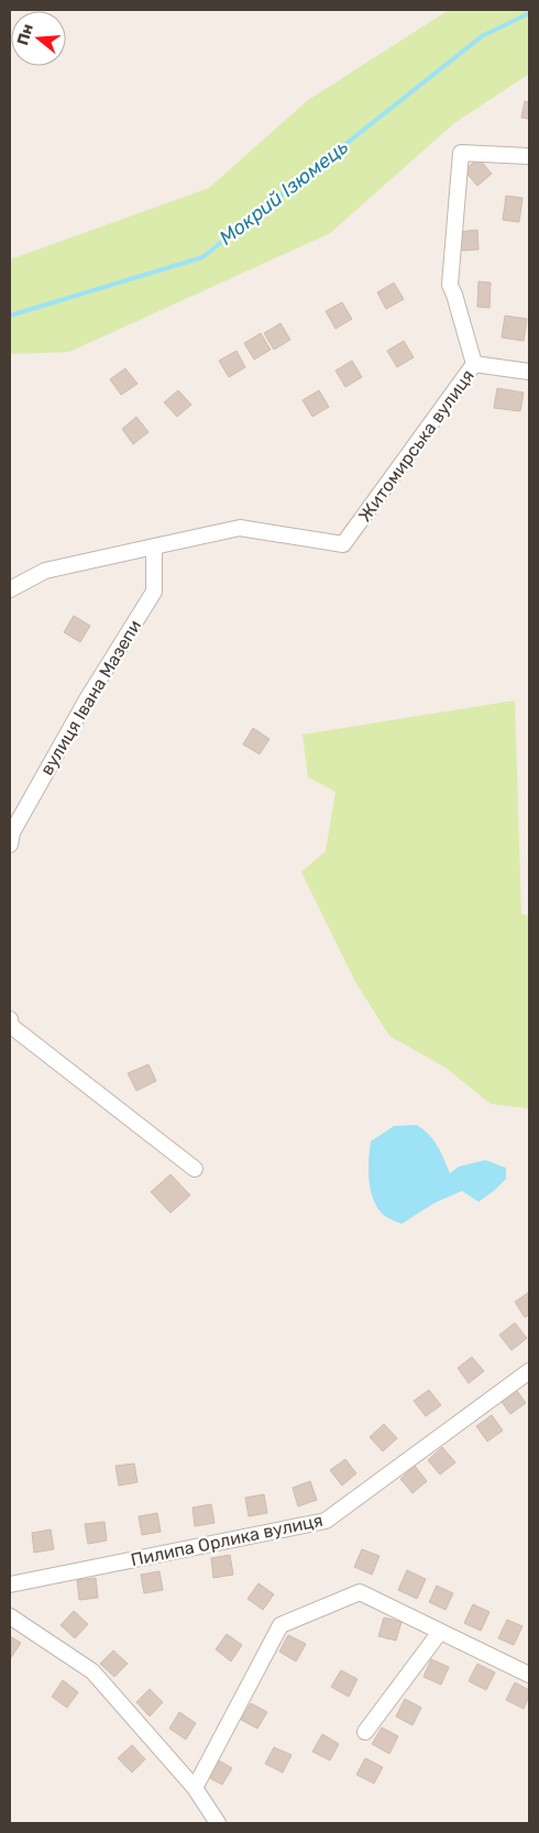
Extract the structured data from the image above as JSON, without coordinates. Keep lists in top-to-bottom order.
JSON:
{
  "streets": {
    "street": ["Житомирська вулиця", "вулиця Івана Мазепи", "Пилипа Орлика вулиця"]
  },
  "crossings": [
    ["Житомирська вулиця", "вулиця Івана Мазепи"]
  ],
  "water": ["Мокрий Ізюмець"],
  "north": "left"
}
